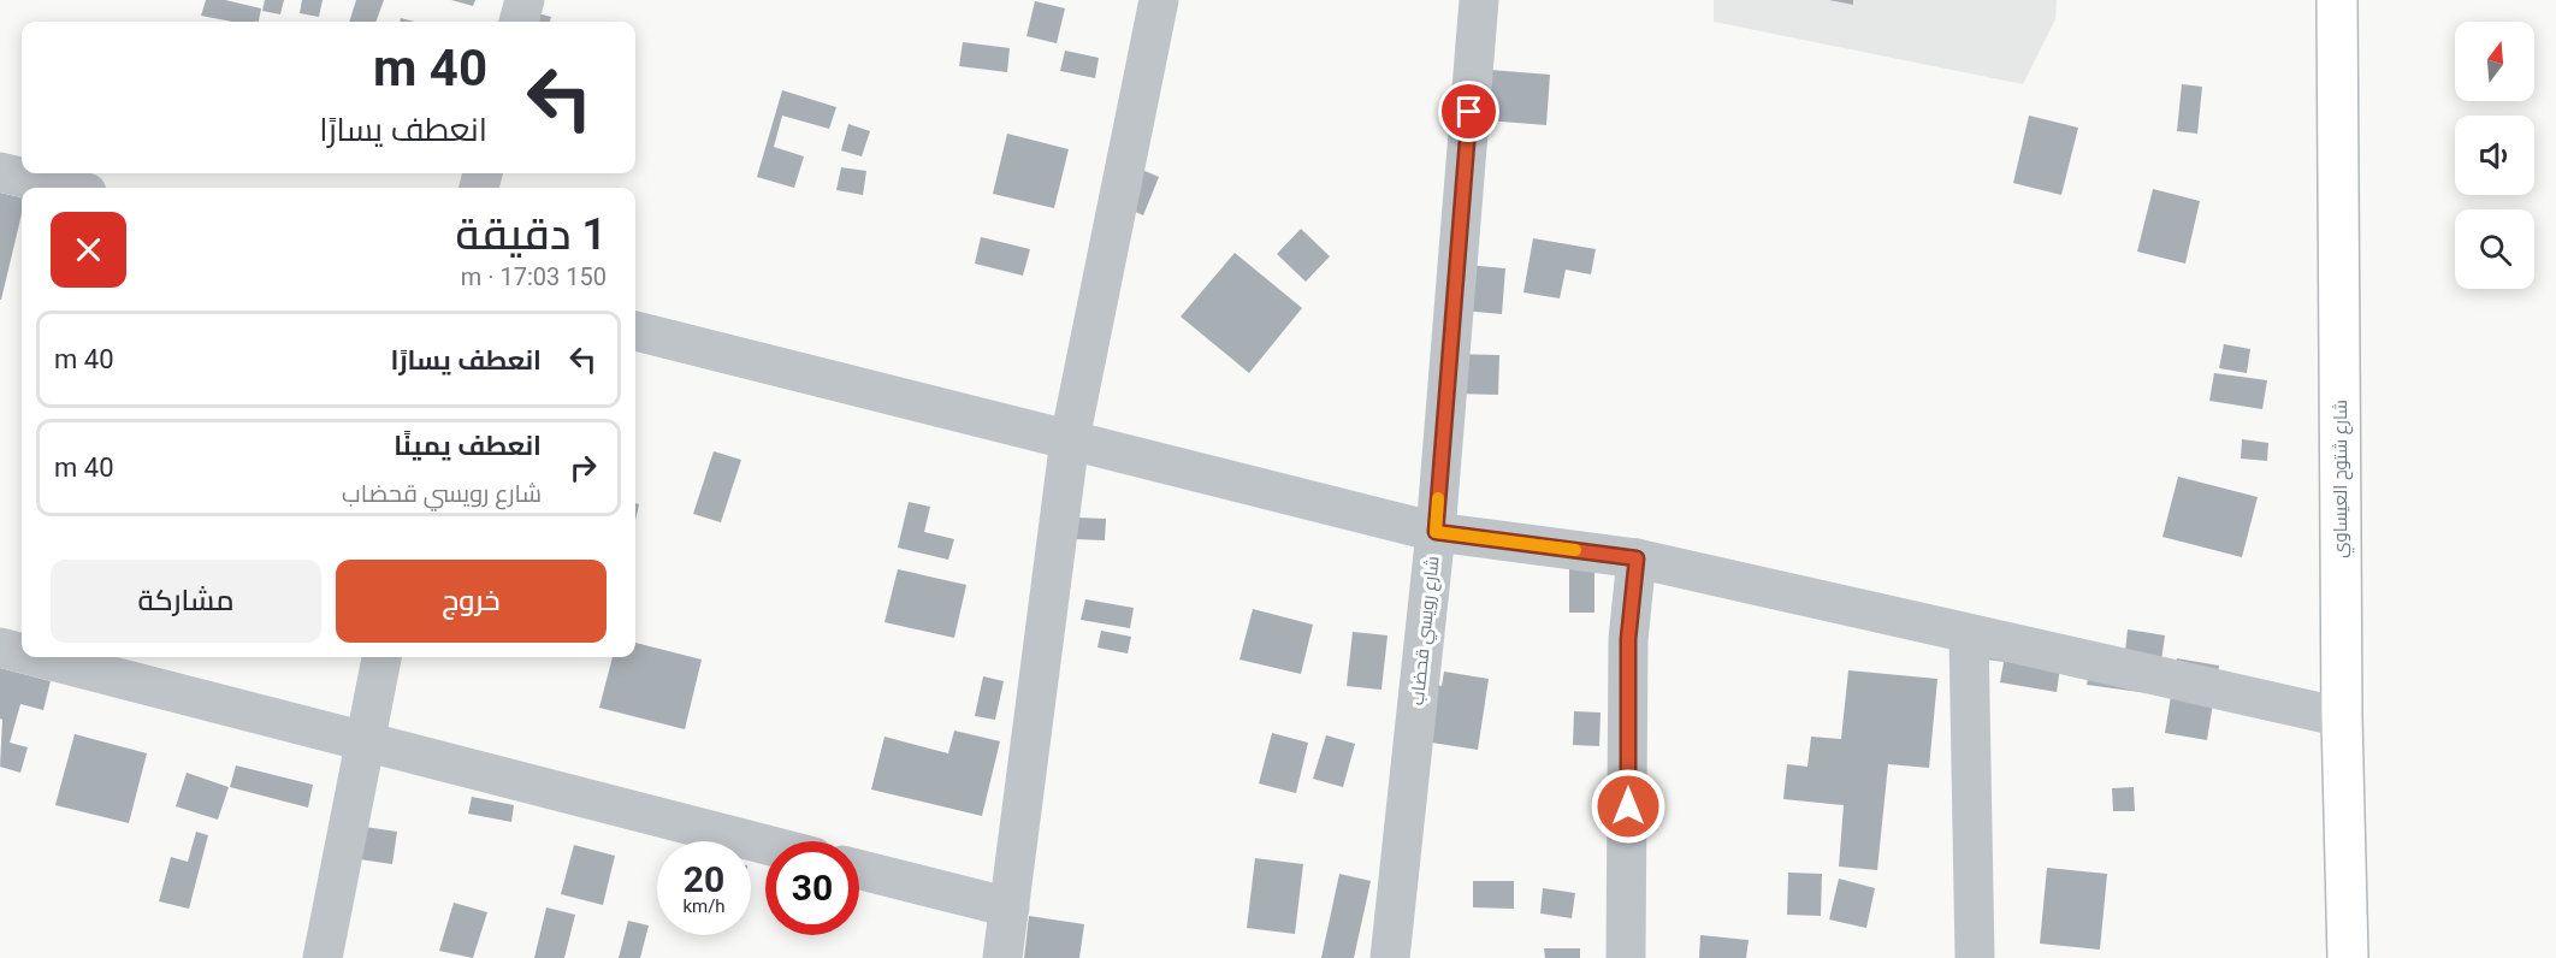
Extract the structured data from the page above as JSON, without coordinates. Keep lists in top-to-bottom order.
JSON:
{
  "streets": {
    "street": ["شارع شتوح العيساوي", "شارع رويسي قحضاب"]
  },
  "north": "top",
  "page": {
    "turn": ["40 m", "انعطف يسارًا"],
    "heading": ["1 دقيقة", "150 m · 17:03"],
    "list": [
      {
        "name": "انعطف يسارًا",
        "value": "40 m"
      },
      {
        "name": "انعطف يمينًا",
        "note": "شارع رويسي قحضاب",
        "value": "40 m"
      }
    ],
    "buttons": ["خروج", "مشاركة"],
    "speed": "20 km/h",
    "limit": "30"
  }
}
